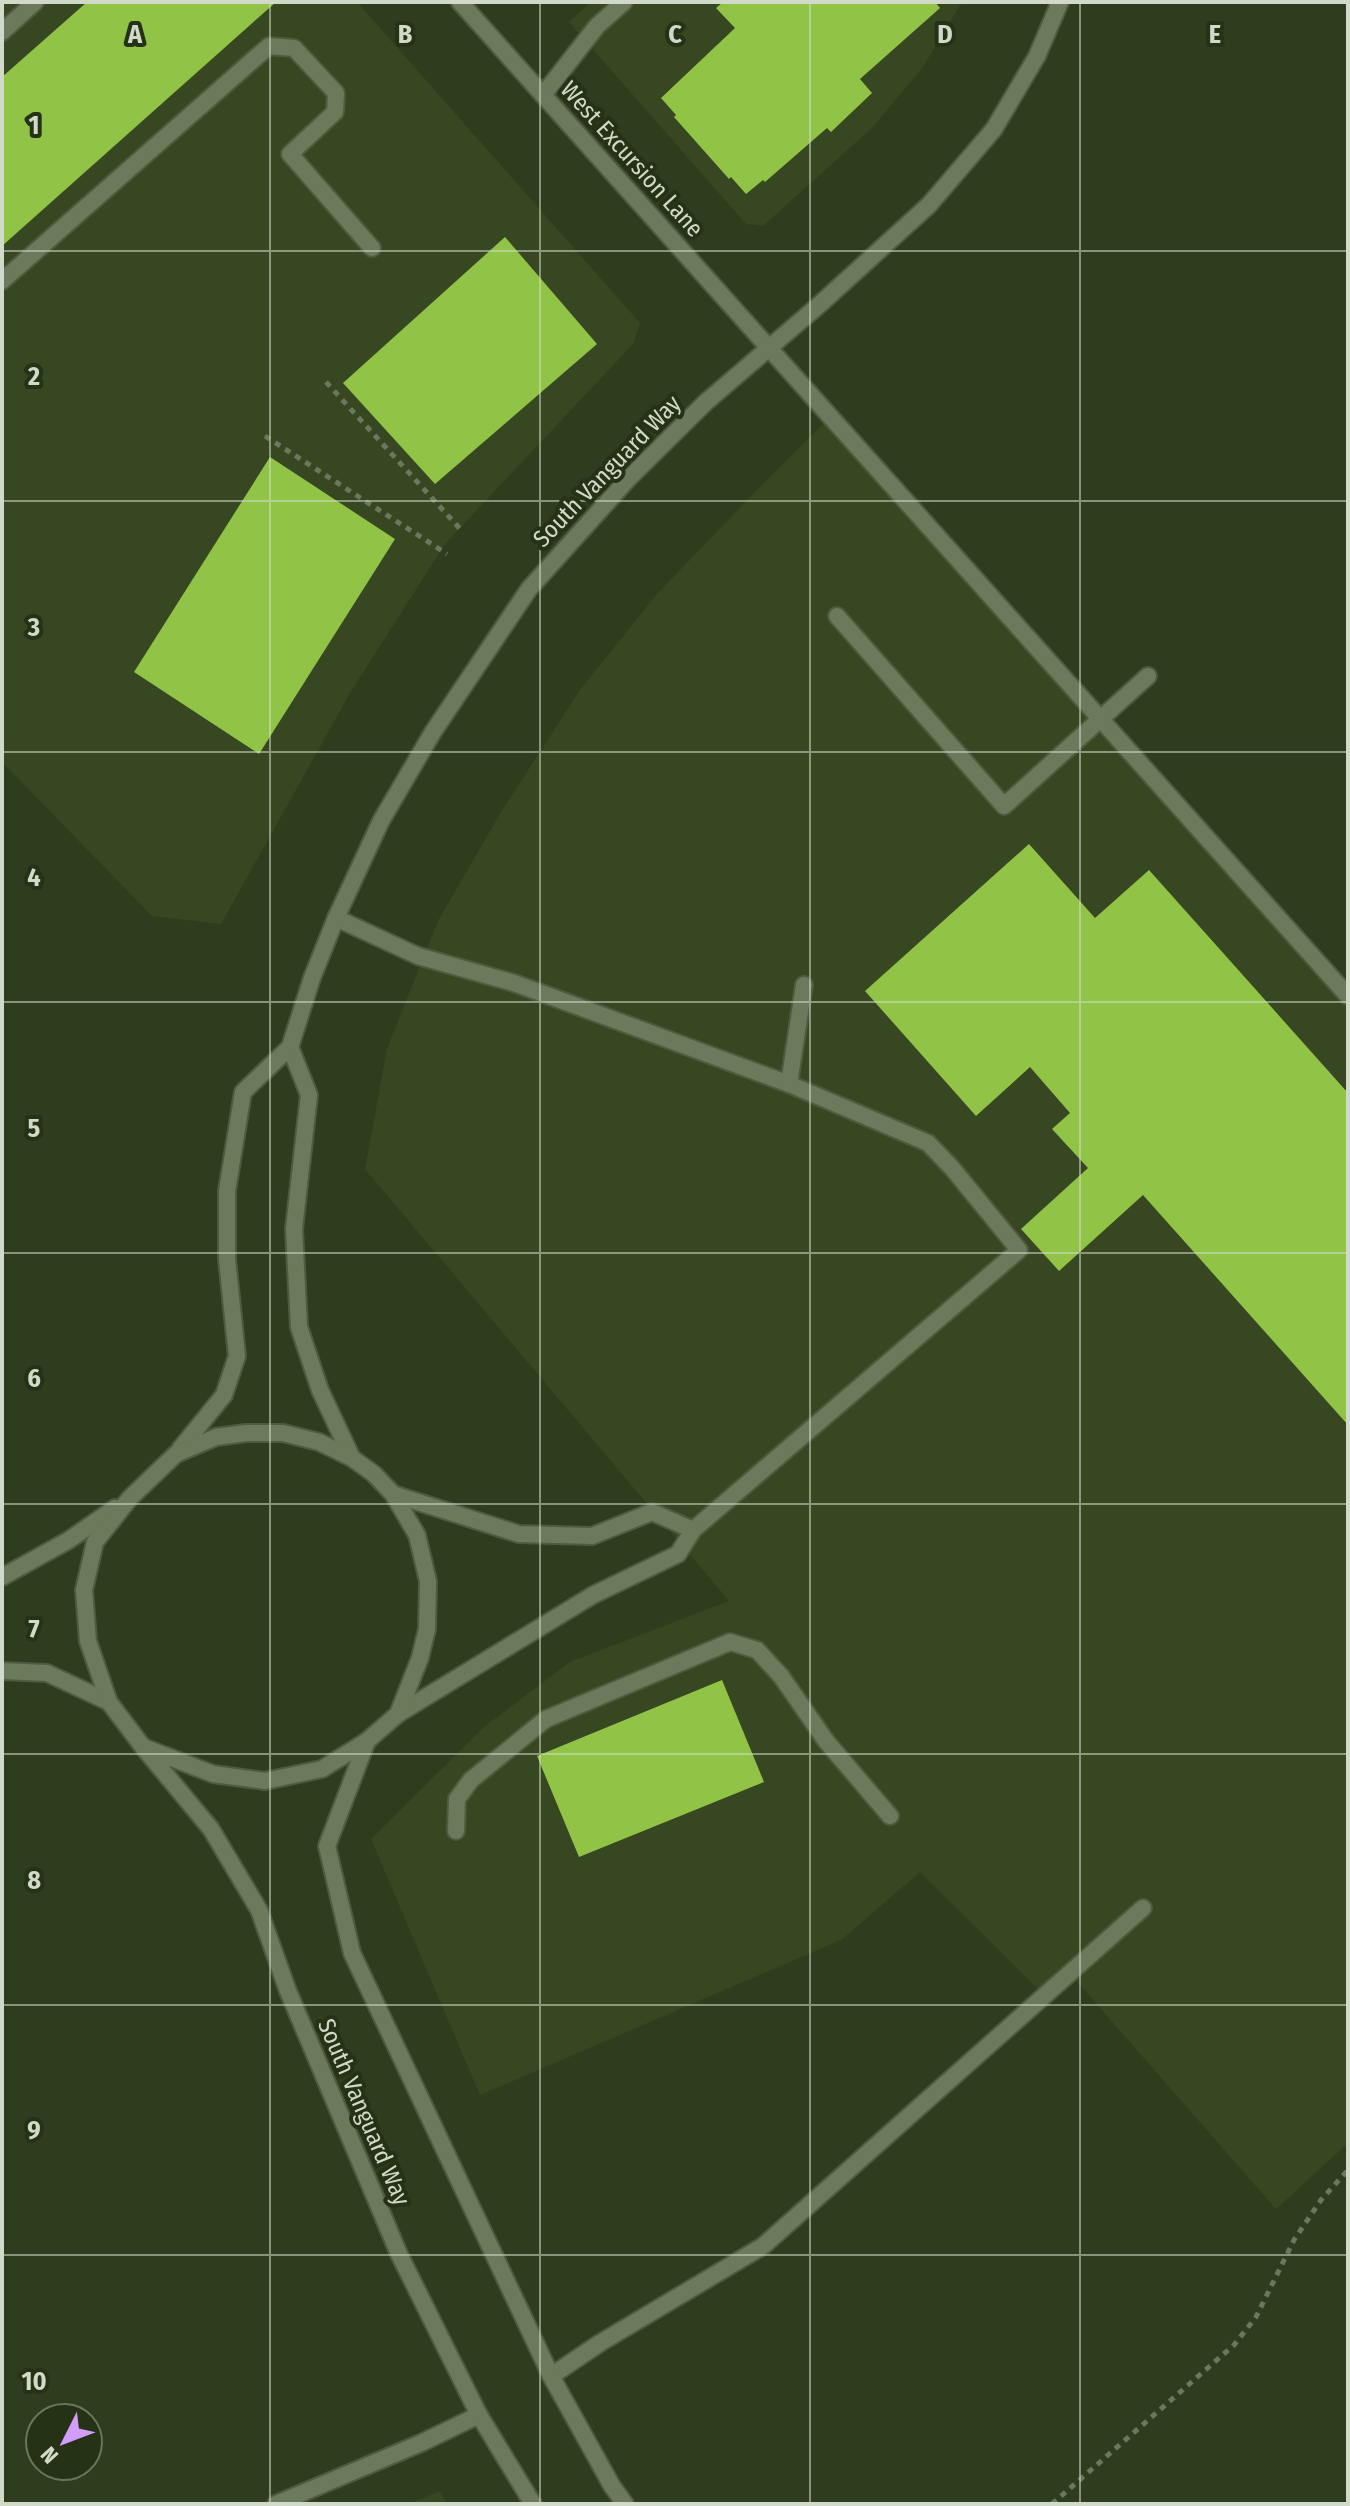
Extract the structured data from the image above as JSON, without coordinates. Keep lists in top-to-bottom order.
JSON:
{
  "streets": {
    "street": ["West Excursion Lane", "South Vanguard Way"]
  },
  "crossings": [
    ["West Excursion Lane", "South Vanguard Way"]
  ],
  "north": "bottom left",
  "grid": {
    "columns": [
      "A",
      "B",
      "C",
      "D",
      "E"
    ],
    "rows": [
      "1",
      "2",
      "3",
      "4",
      "5",
      "6",
      "7",
      "8",
      "9",
      "10"
    ]
  }
}
